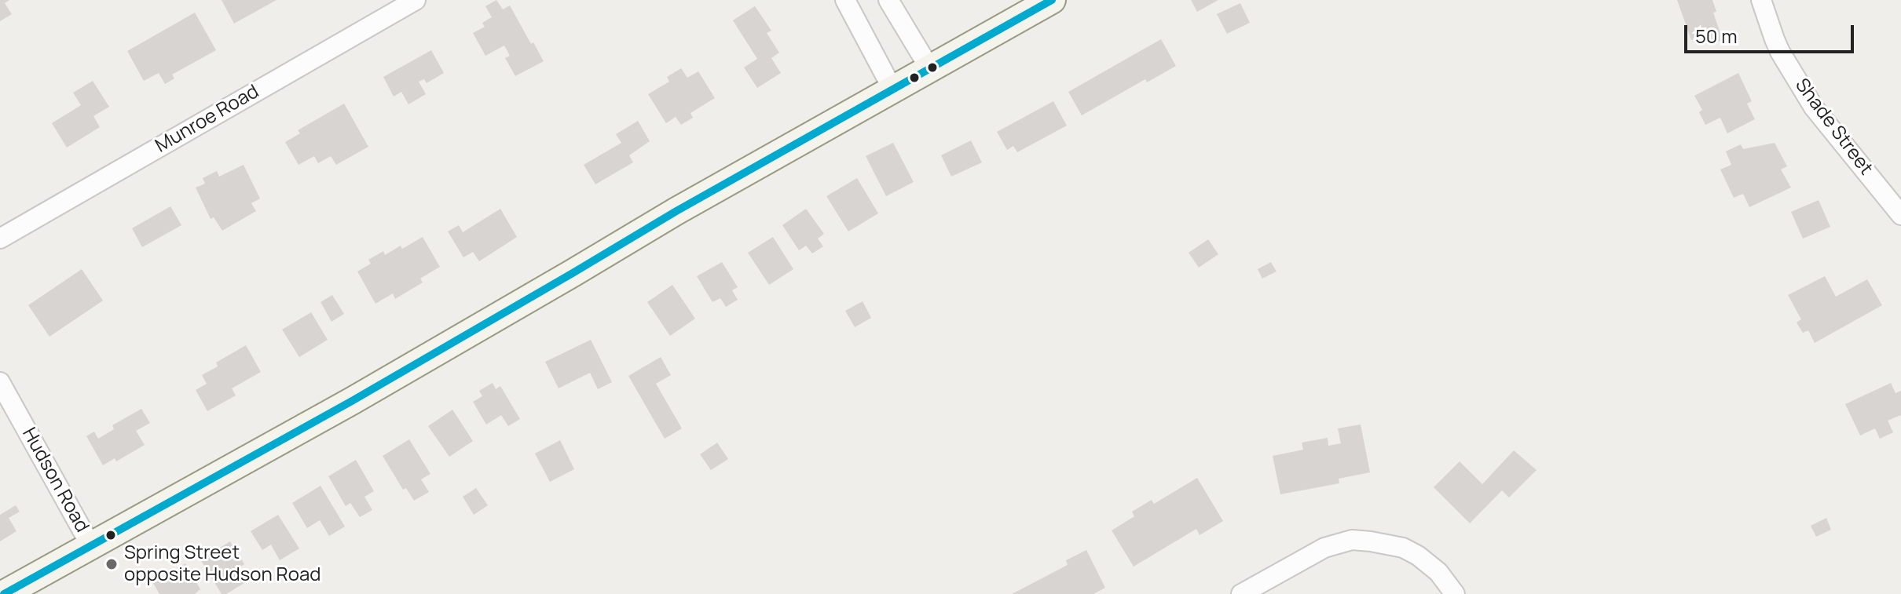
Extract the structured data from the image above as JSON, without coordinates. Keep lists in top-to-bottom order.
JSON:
{
  "streets": {
    "street": ["Munroe Road", "Shade Street", "Hudson Road"]
  },
  "places": ["Spring Street opposite Hudson Road"],
  "scale_bar": "50 m"
}
